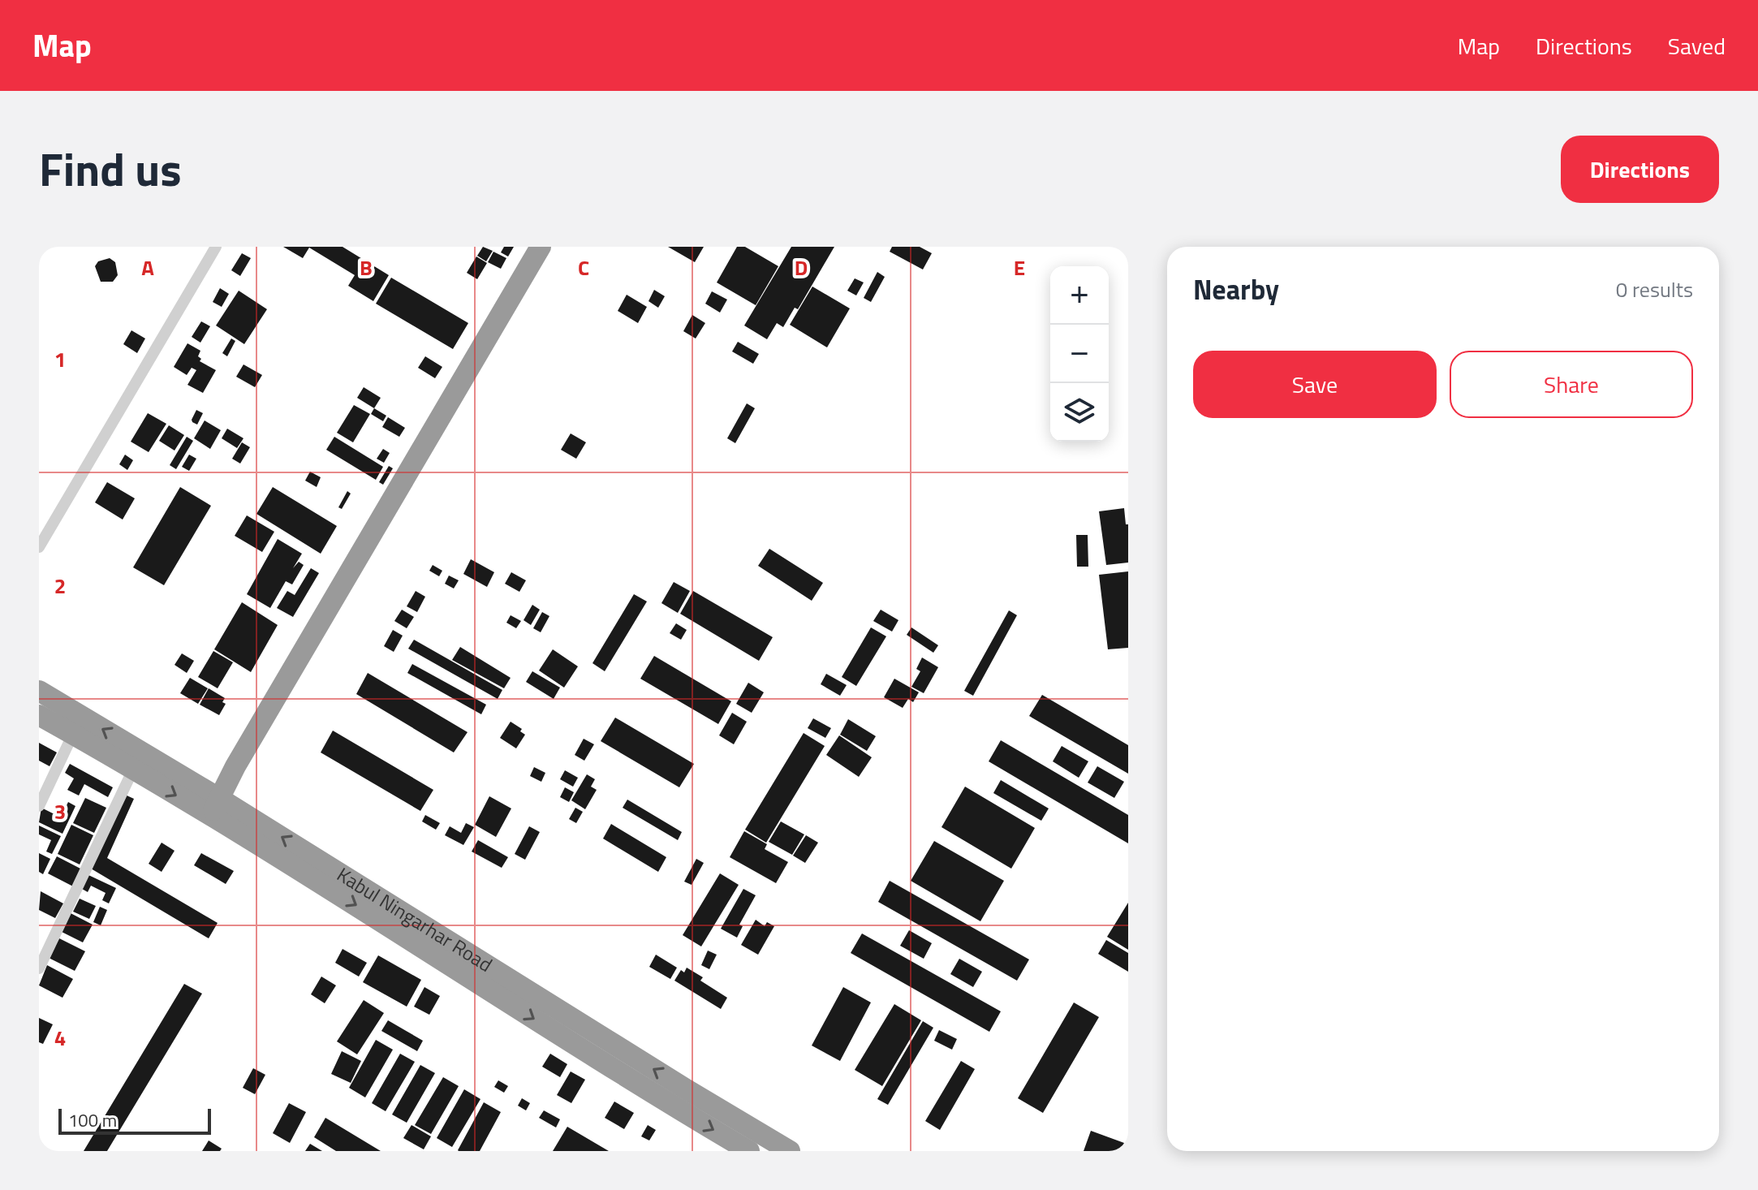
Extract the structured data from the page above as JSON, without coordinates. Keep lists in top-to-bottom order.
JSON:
{
  "streets": {
    "highway": ["Kabul Ningarhar Road"]
  },
  "scale_bar": "100 m",
  "page": {
    "header": "Map",
    "nav": ["Map", "Directions", "Saved"],
    "title": "Find us",
    "buttons": [
      "Directions",
      ["Save", "Share"]
    ],
    "heading": ["Nearby", "0 results"],
    "map_buttons": ["+", "−"],
    "scale": "100 m"
  },
  "grid": {
    "columns": [
      "A",
      "B",
      "C",
      "D",
      "E"
    ],
    "rows": [
      "1",
      "2",
      "3",
      "4"
    ]
  }
}
